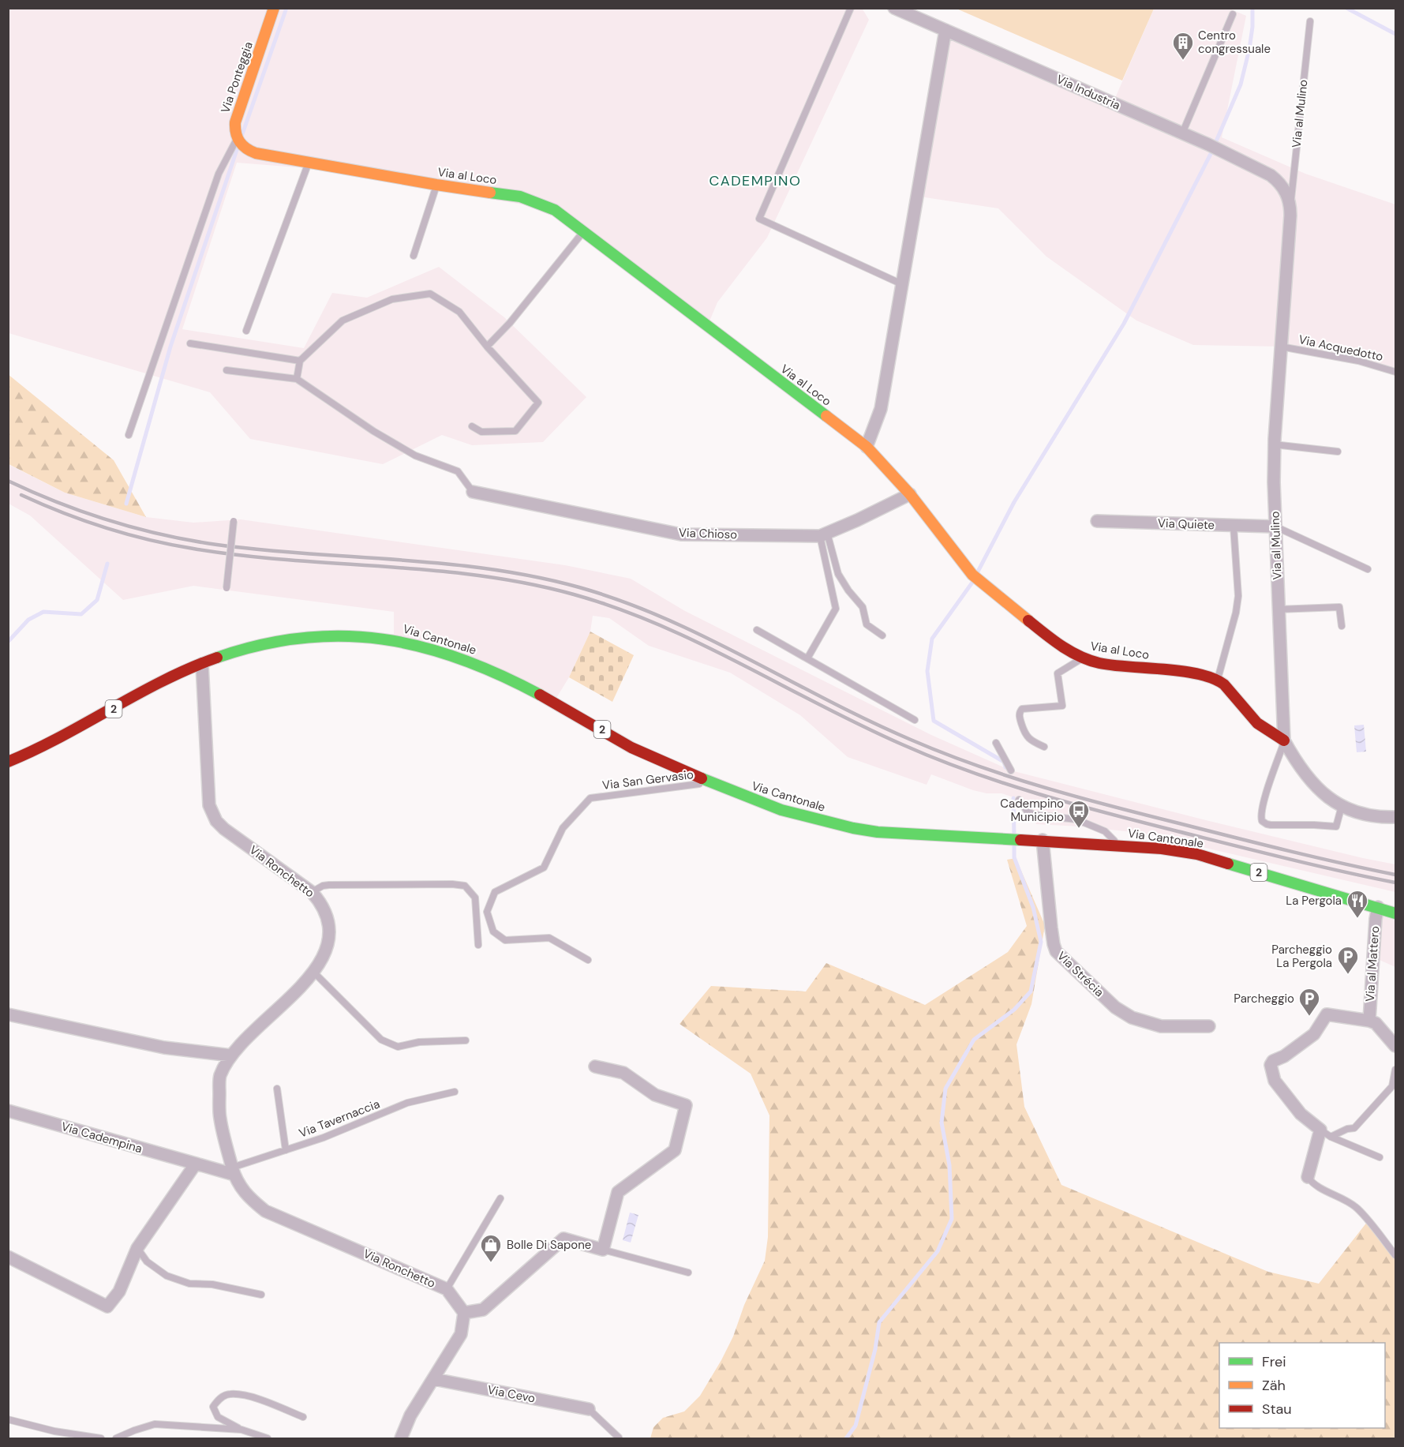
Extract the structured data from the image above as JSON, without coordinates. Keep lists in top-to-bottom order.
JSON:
{
  "streets": {
    "main road": [
      "Via Ponteggia",
      "Via al Loco",
      "Via Cantonale",
      "2"
    ],
    "street": [
      "Via Industria",
      "Via al Mulino",
      "Via Quiete",
      "Via Chioso",
      "Via Ronchetto",
      "Via al Mattero",
      "Via Strécia",
      "Via Cadempina",
      "Via Cevo"
    ],
    "lane": ["Via Acquedotto", "Via San Gervasio", "Via Tavernaccia"]
  },
  "crossings": [
    ["Via Ponteggia", "Via al Loco"],
    ["Via Industria", "Via al Mulino"],
    ["Via al Mulino", "Via Acquedotto"],
    ["Via al Mulino", "Via Quiete"],
    ["Via al Loco", "Via Chioso"],
    ["Via Cantonale", "2"],
    ["Via Cantonale", "Via San Gervasio"],
    ["Via Cantonale", "Via Ronchetto"],
    ["Via Cantonale", "Via al Mattero"],
    ["Via Cantonale", "Via Strécia"],
    ["2", "Via Ronchetto"],
    ["Via Ronchetto", "Via Tavernaccia"]
  ],
  "districts": ["CADEMPINO"],
  "places": {
    "building": ["Centro congressuale"],
    "bus stop": ["Cadempino Municipio"],
    "restaurant": ["La Pergola"],
    "parking": ["Parcheggio La Pergola", "Parcheggio"],
    "shop": ["Bolle Di Sapone"]
  },
  "legend": ["Frei", "Zäh", "Stau"]
}
